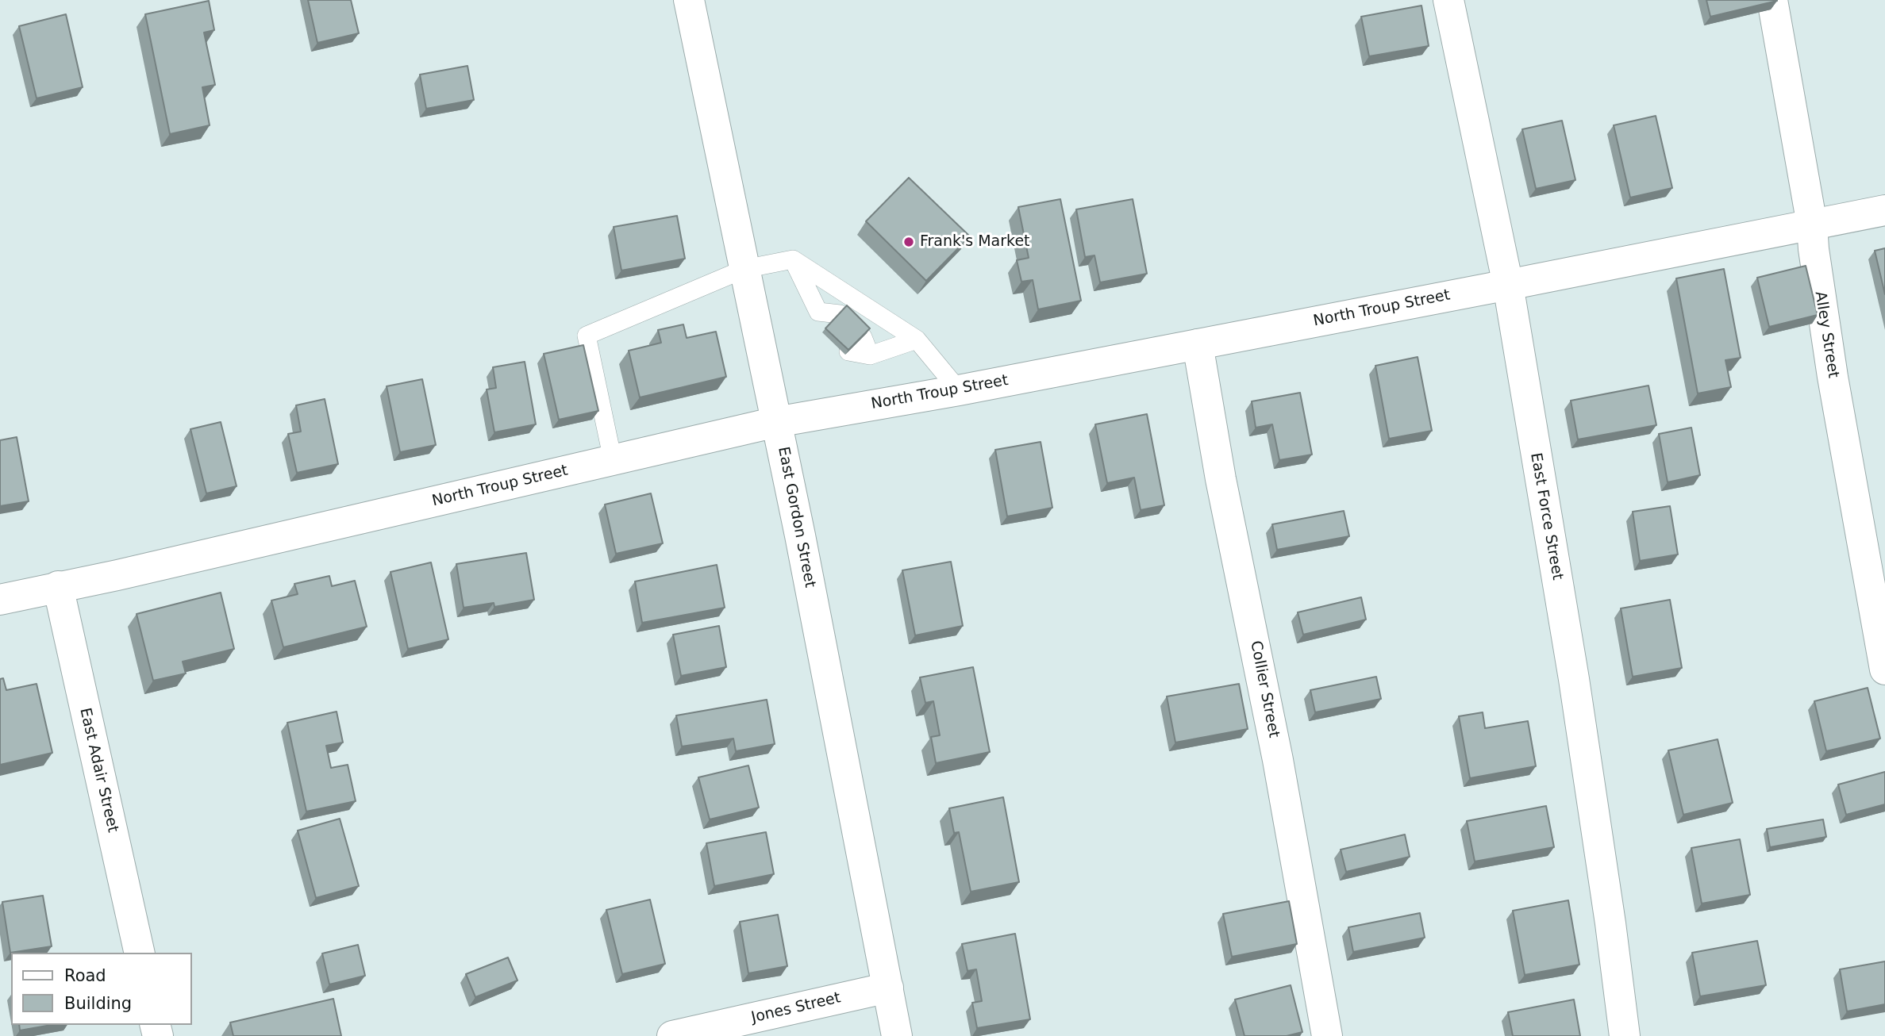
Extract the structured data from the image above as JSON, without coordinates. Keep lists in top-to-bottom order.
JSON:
{
  "streets": {
    "street": [
      "North Troup Street",
      "Alley Street",
      "East Force Street",
      "East Gordon Street",
      "Collier Street",
      "East Adair Street",
      "Jones Street"
    ]
  },
  "crossings": [
    ["North Troup Street", "Alley Street"],
    ["North Troup Street", "East Force Street"],
    ["North Troup Street", "East Gordon Street"],
    ["North Troup Street", "Collier Street"],
    ["North Troup Street", "East Adair Street"],
    ["East Gordon Street", "Jones Street"]
  ],
  "places": ["Frank's Market"],
  "legend": ["Road", "Building"]
}
